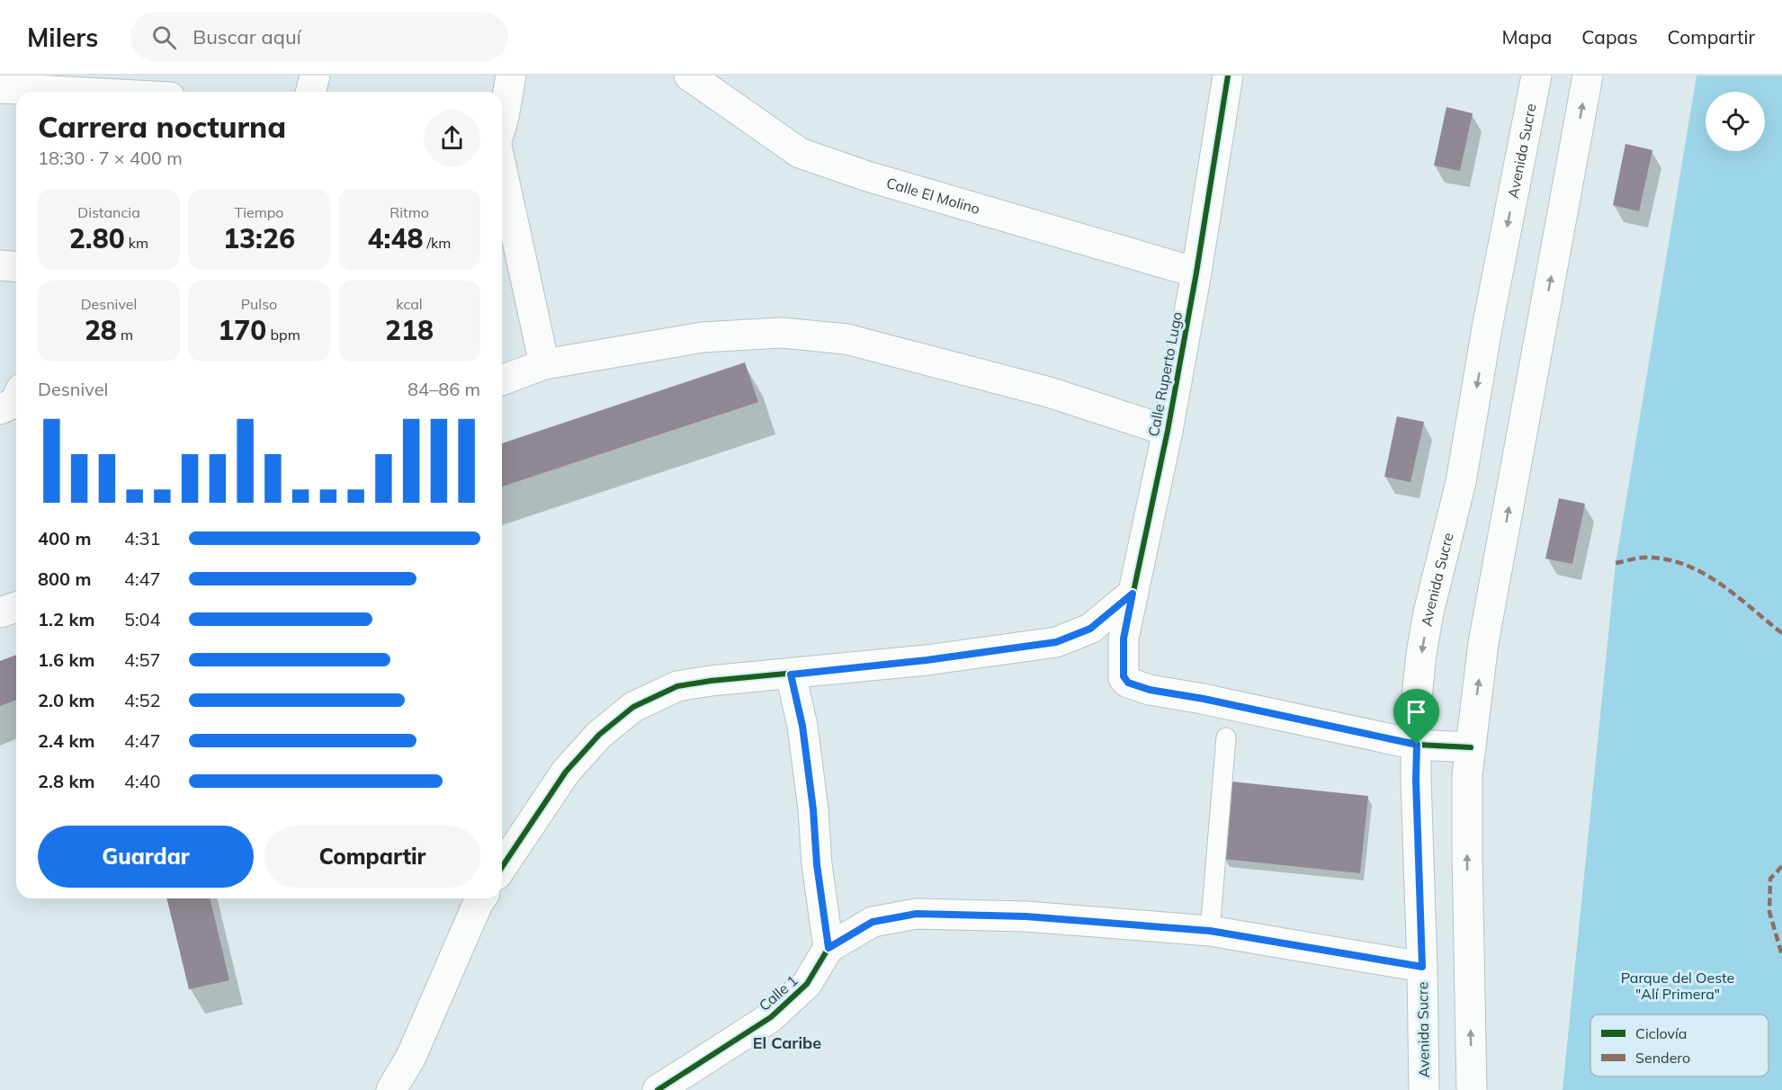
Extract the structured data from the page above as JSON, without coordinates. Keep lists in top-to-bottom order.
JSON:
{
  "streets": {
    "street": [
      "Avenida Sucre",
      "Calle El Molino",
      "Calle Ruperto Lugo",
      "Calle 1"
    ]
  },
  "crossings": [
    ["Avenida Sucre", "Calle Ruperto Lugo"],
    ["Avenida Sucre", "Calle 1"],
    ["Calle El Molino", "Calle Ruperto Lugo"]
  ],
  "districts": ["El Caribe"],
  "parks": ["Parque del Oeste \"Alí Primera\""],
  "legend": ["Ciclovía", "Sendero"],
  "page": {
    "header": "Milers",
    "search": "Buscar aquí",
    "nav": ["Mapa", "Capas", "Compartir"],
    "heading": ["Carrera nocturna", "18:30 · 7 × 400 m"],
    "stats": [
      ["Distancia", "2.80 km"],
      ["Tiempo", "13:26"],
      ["Ritmo", "4:48 /km"],
      ["Desnivel", "28 m"],
      ["Pulso", "170 bpm"],
      ["kcal", "218"]
    ],
    "chart": ["Desnivel", "84–86 m"],
    "list": [
      {
        "name": "400 m",
        "note": "4:31"
      },
      {
        "name": "800 m",
        "note": "4:47"
      },
      {
        "name": "1.2 km",
        "note": "5:04"
      },
      {
        "name": "1.6 km",
        "note": "4:57"
      },
      {
        "name": "2.0 km",
        "note": "4:52"
      },
      {
        "name": "2.4 km",
        "note": "4:47"
      },
      {
        "name": "2.8 km",
        "note": "4:40"
      }
    ],
    "buttons": ["Guardar", "Compartir"]
  }
}
